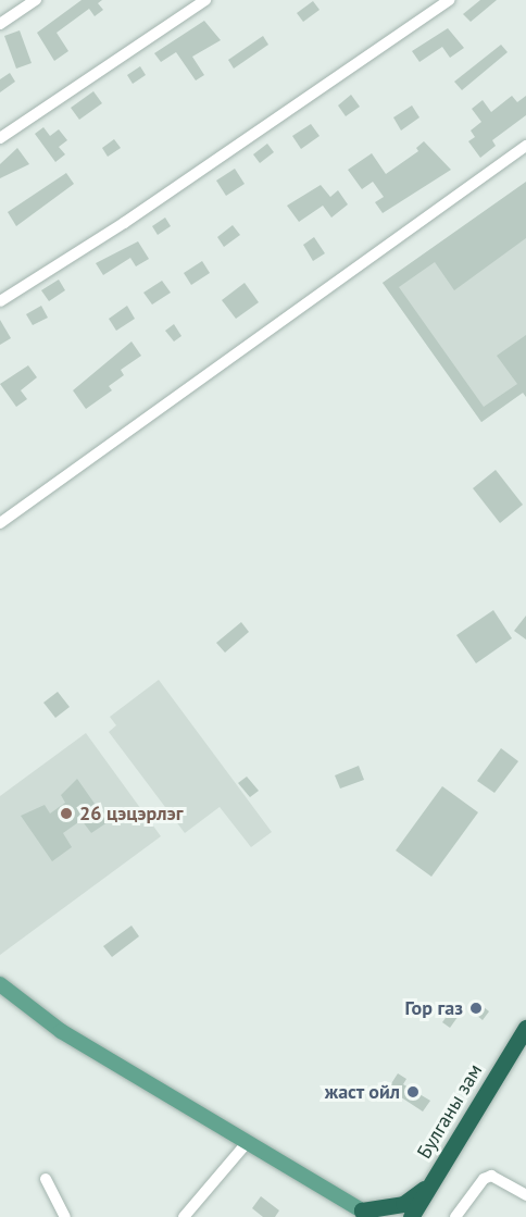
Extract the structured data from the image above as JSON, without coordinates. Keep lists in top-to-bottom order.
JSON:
{
  "streets": {
    "highway": ["Булганы зам"]
  },
  "places": ["26 цэцэрлэг", "Гор газ", "жаст ойл"]
}
